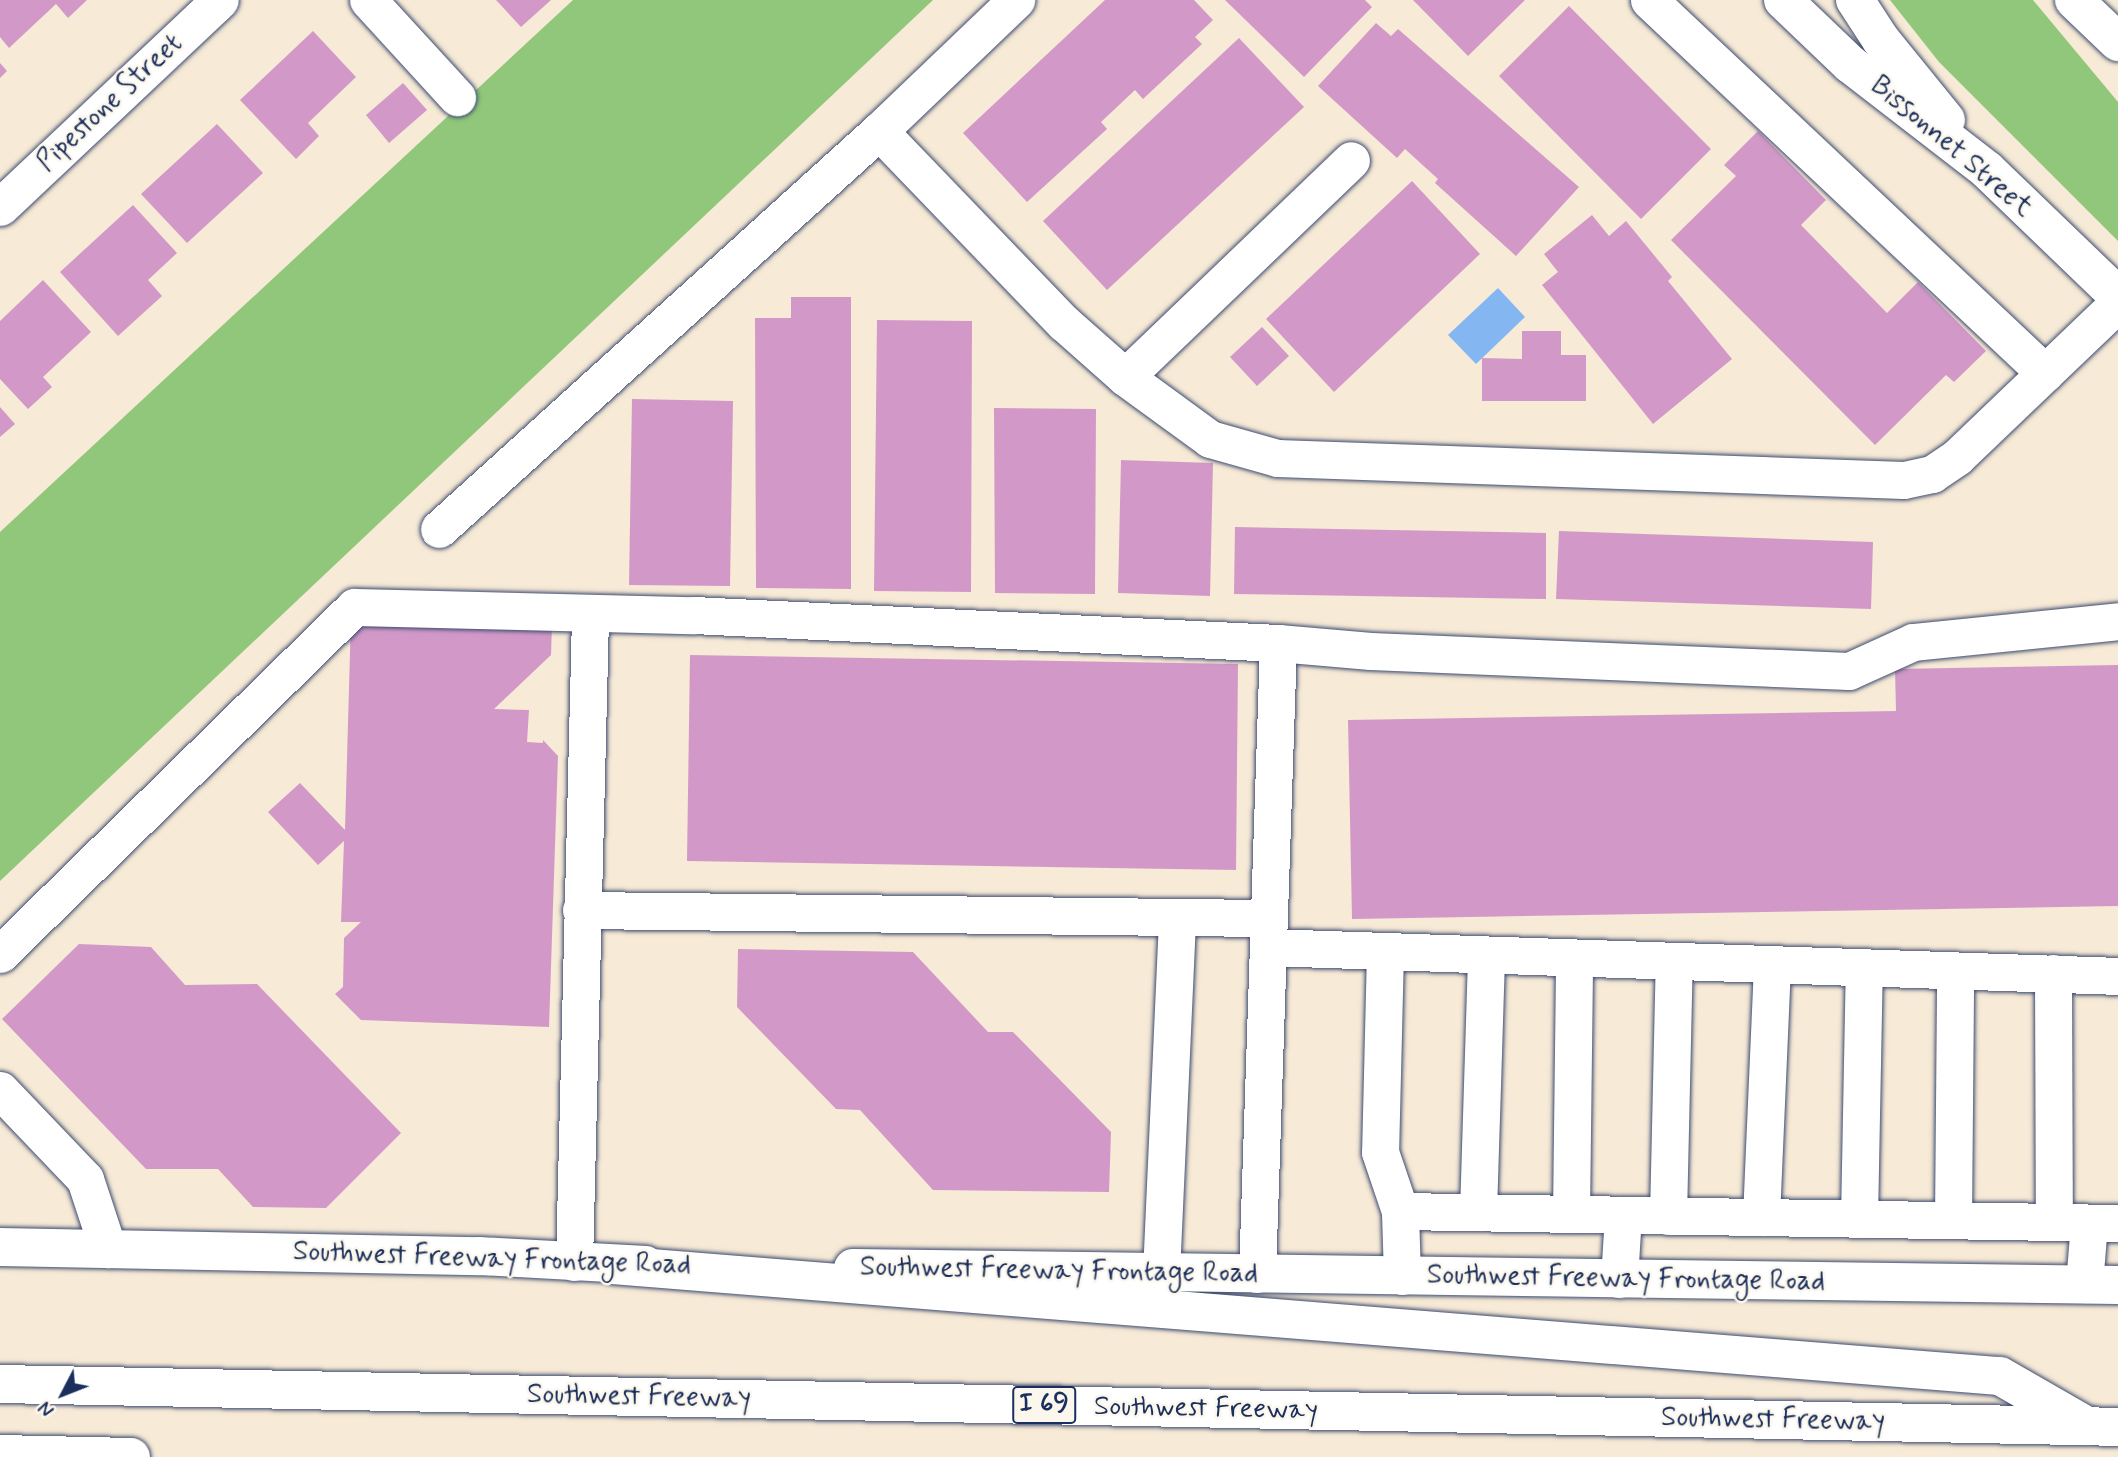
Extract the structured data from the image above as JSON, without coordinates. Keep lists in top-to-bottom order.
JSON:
{
  "streets": {
    "main road": [
      "Bissonnet Street",
      "Southwest Freeway Frontage Road",
      "Southwest Freeway",
      "I 69"
    ],
    "street": ["Pipestone Street"]
  },
  "north": "bottom left"
}
